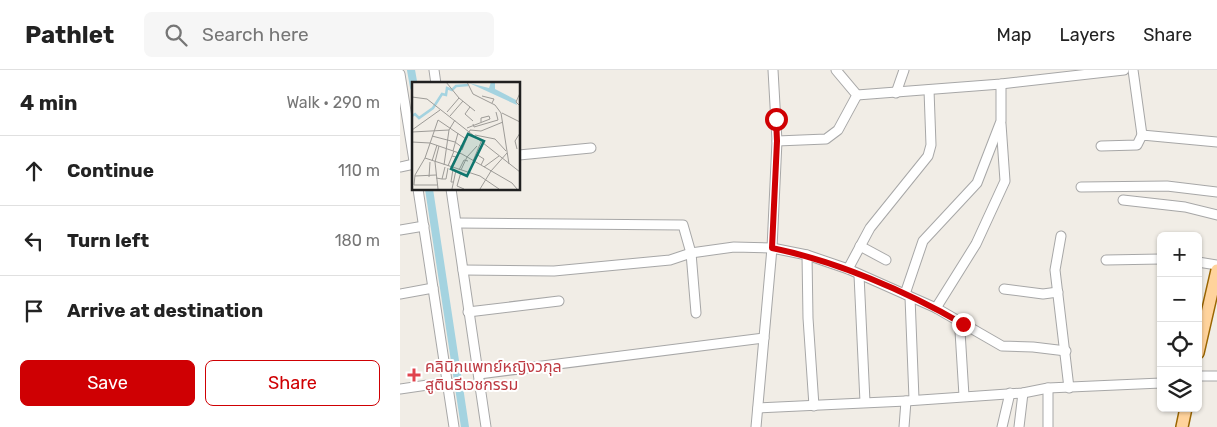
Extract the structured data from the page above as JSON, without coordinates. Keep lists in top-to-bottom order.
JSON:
{
  "places": {
    "health": ["คลินิกแพทย์หญิงวกุล สูตินรีเวชกรรม"]
  },
  "page": {
    "header": "Pathlet",
    "search": "Search here",
    "nav": ["Map", "Layers", "Share"],
    "heading": ["4 min", "Walk · 290 m"],
    "list": [
      ["Continue", "110 m"],
      ["Turn left", "180 m"],
      "Arrive at destination"
    ],
    "map_buttons": ["+", "−"],
    "buttons": ["Save", "Share"]
  }
}
